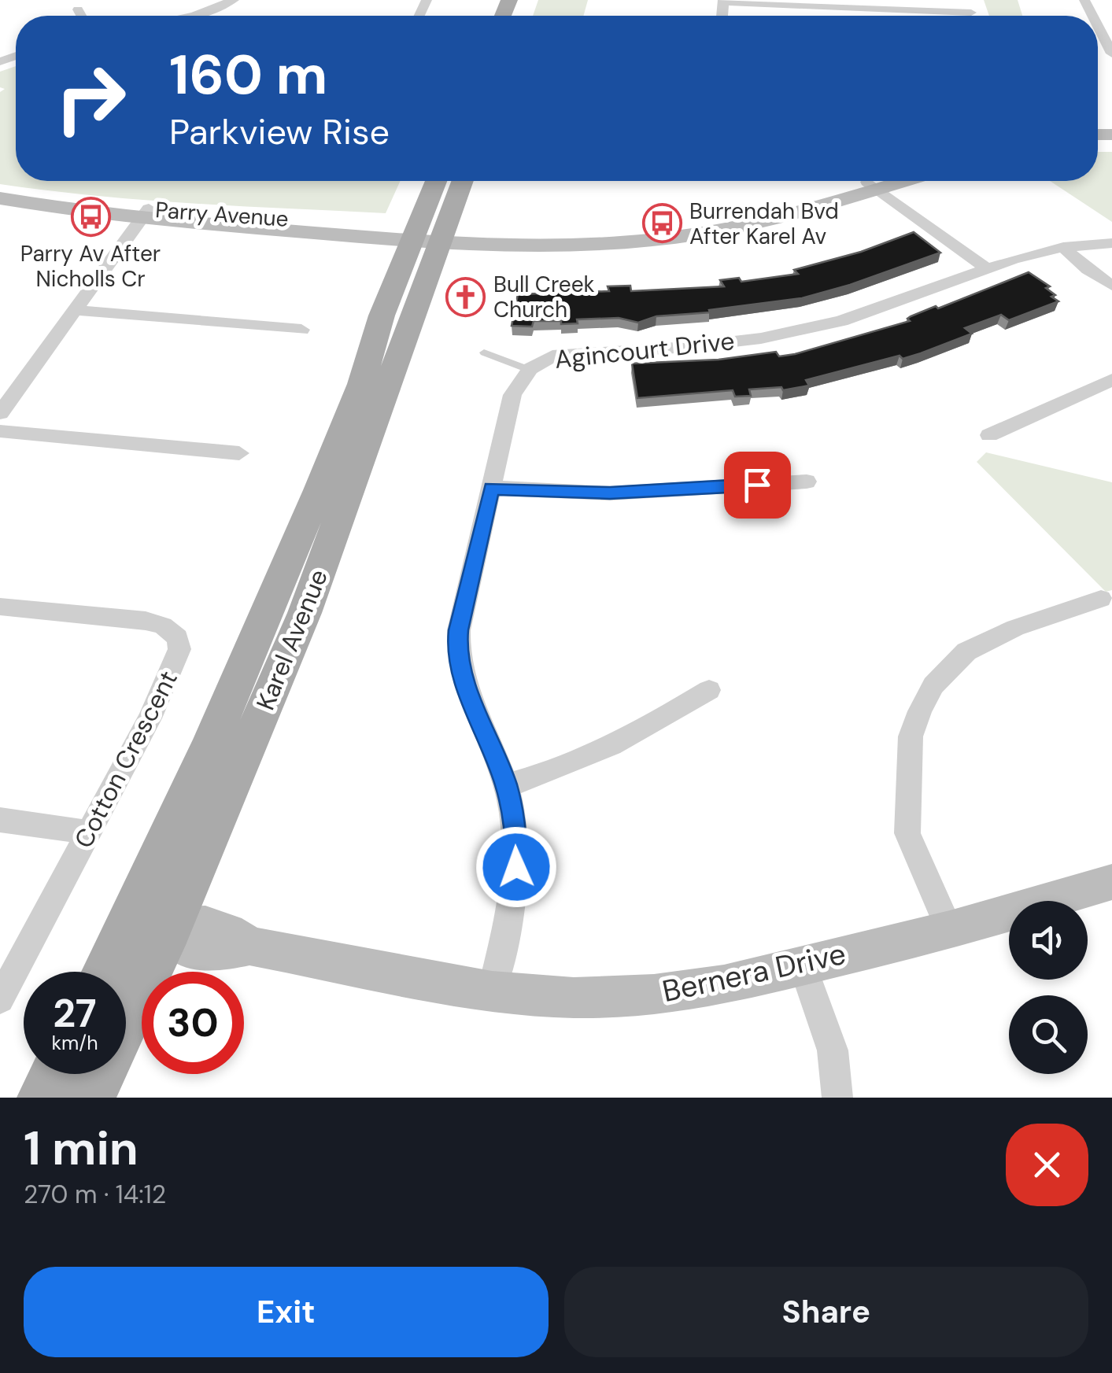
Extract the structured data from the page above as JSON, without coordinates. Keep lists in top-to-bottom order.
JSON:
{
  "streets": {
    "main road": ["Parry Avenue", "Karel Avenue", "Bernera Drive"],
    "street": ["Agincourt Drive", "Cotton Crescent"]
  },
  "crossings": [
    ["Parry Avenue", "Karel Avenue"],
    ["Agincourt Drive", "Bernera Drive"],
    ["Karel Avenue", "Bernera Drive"]
  ],
  "places": {
    "bus stop": ["Parry Av After Nicholls Cr", "Burrendah Bvd After Karel Av"],
    "church": ["Bull Creek Church"]
  },
  "page": {
    "turn": ["160 m", "Parkview Rise"],
    "speed": "27 km/h",
    "limit": "30",
    "heading": ["1 min", "270 m · 14:12"],
    "buttons": ["Exit", "Share"]
  }
}
